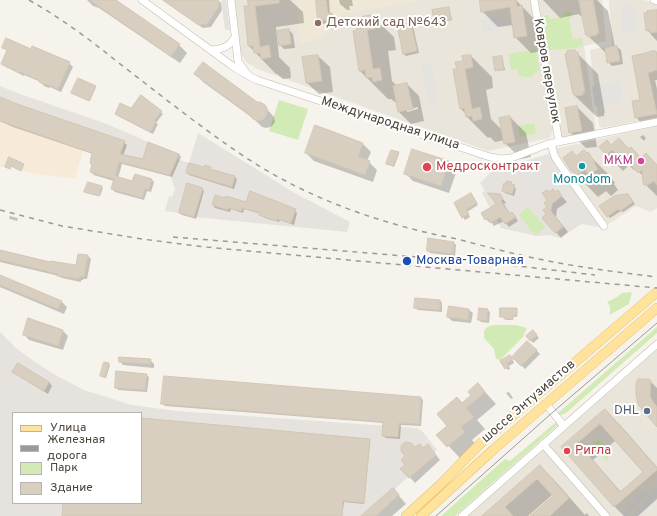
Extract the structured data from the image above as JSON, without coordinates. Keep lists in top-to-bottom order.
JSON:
{
  "streets": {
    "main road": ["шоссе Энтузиастов"],
    "street": ["Ковров переулок", "Международная улица"]
  },
  "crossings": [
    ["Ковров переулок", "Международная улица"]
  ],
  "places": [
    "Детский сад №643",
    "МКМ",
    "Monodom",
    "Медросконтракт",
    "Москва-Товарная",
    "DHL",
    "Ригла"
  ],
  "legend": [
    "Улица",
    "Железная дорога",
    "Парк",
    "Здание"
  ]
}
